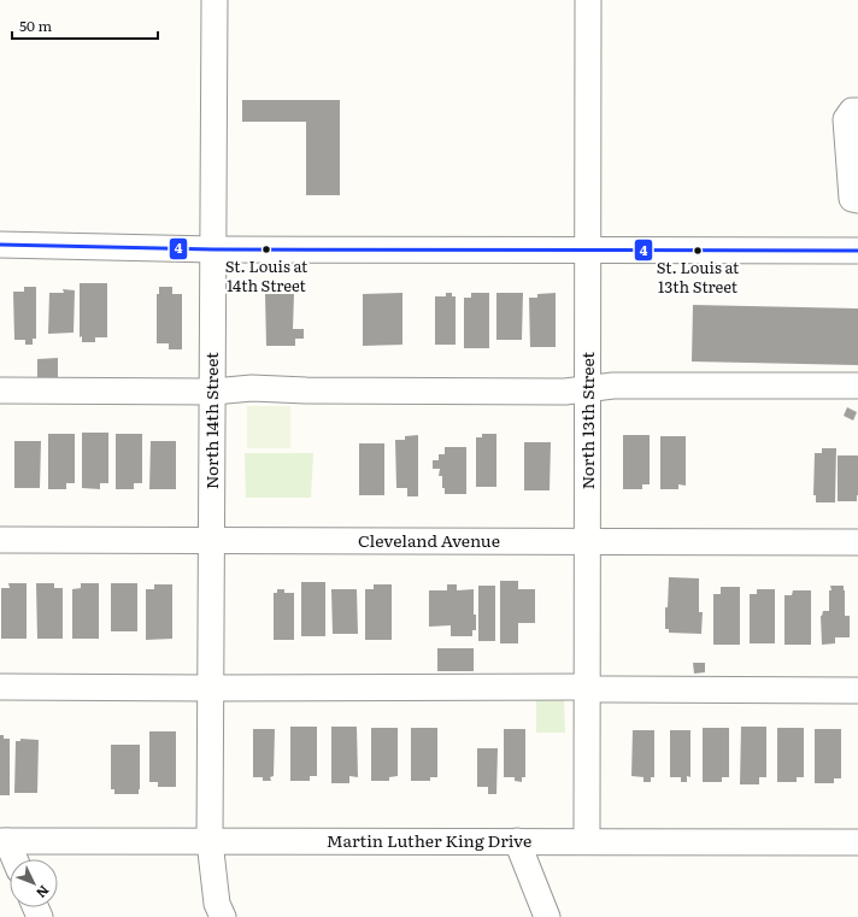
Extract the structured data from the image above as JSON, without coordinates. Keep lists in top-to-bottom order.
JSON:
{
  "streets": {
    "street": [
      "North 14th Street",
      "North 13th Street",
      "Cleveland Avenue",
      "Martin Luther King Drive"
    ]
  },
  "crossings": [
    ["North 14th Street", "Cleveland Avenue"],
    ["North 14th Street", "Martin Luther King Drive"],
    ["North 13th Street", "Cleveland Avenue"],
    ["North 13th Street", "Martin Luther King Drive"]
  ],
  "places": ["St. Louis at 14th Street", "St. Louis at 13th Street"],
  "lines": ["transit line 4"],
  "scale_bar": "50 m",
  "north": "bottom right"
}
